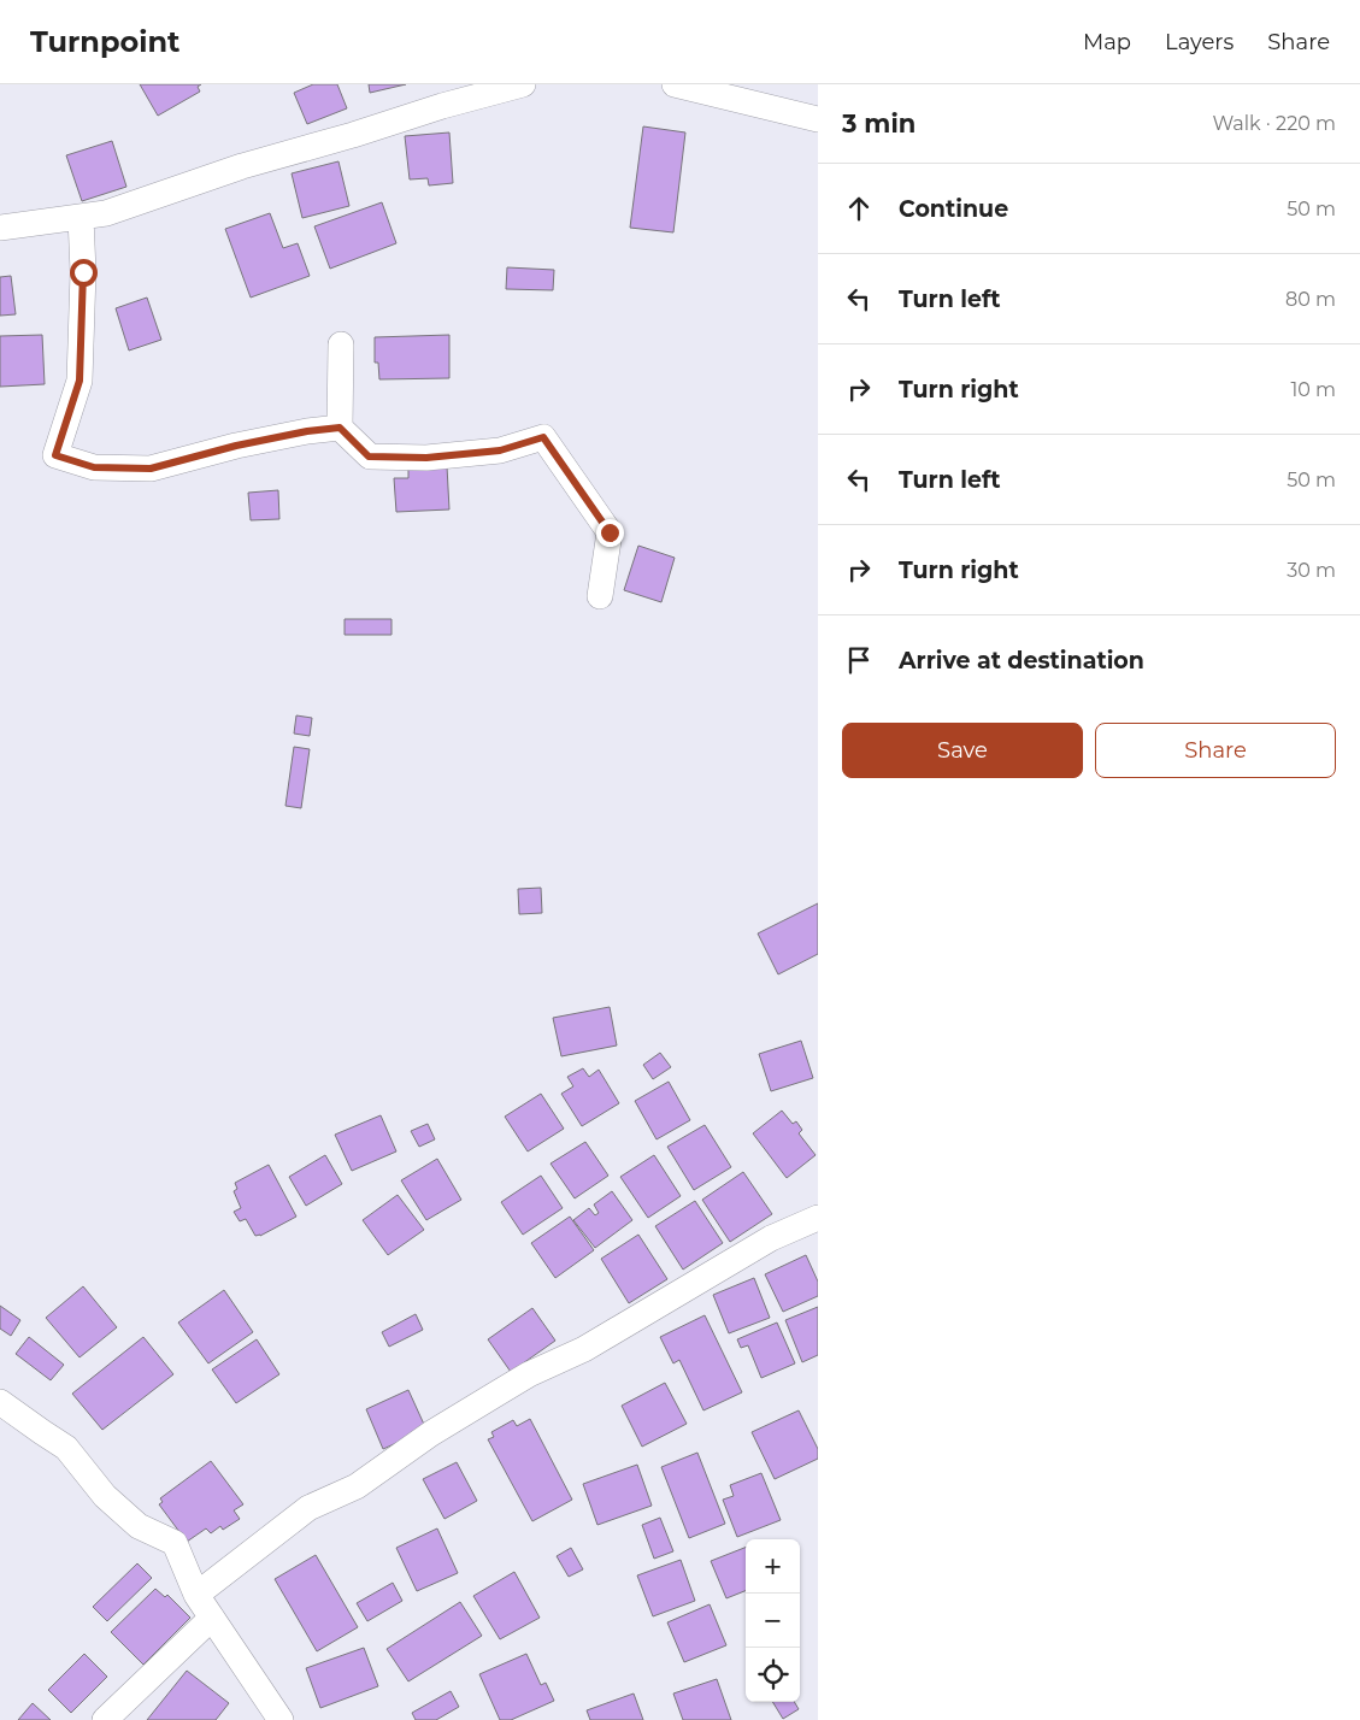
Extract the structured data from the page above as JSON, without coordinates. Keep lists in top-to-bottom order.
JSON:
{
  "page": {
    "header": "Turnpoint",
    "nav": ["Map", "Layers", "Share"],
    "heading": ["3 min", "Walk · 220 m"],
    "list": [
      ["Continue", "50 m"],
      ["Turn left", "80 m"],
      ["Turn right", "10 m"],
      ["Turn left", "50 m"],
      ["Turn right", "30 m"],
      "Arrive at destination"
    ],
    "buttons": ["Save", "Share"],
    "map_buttons": ["+", "−"]
  }
}
